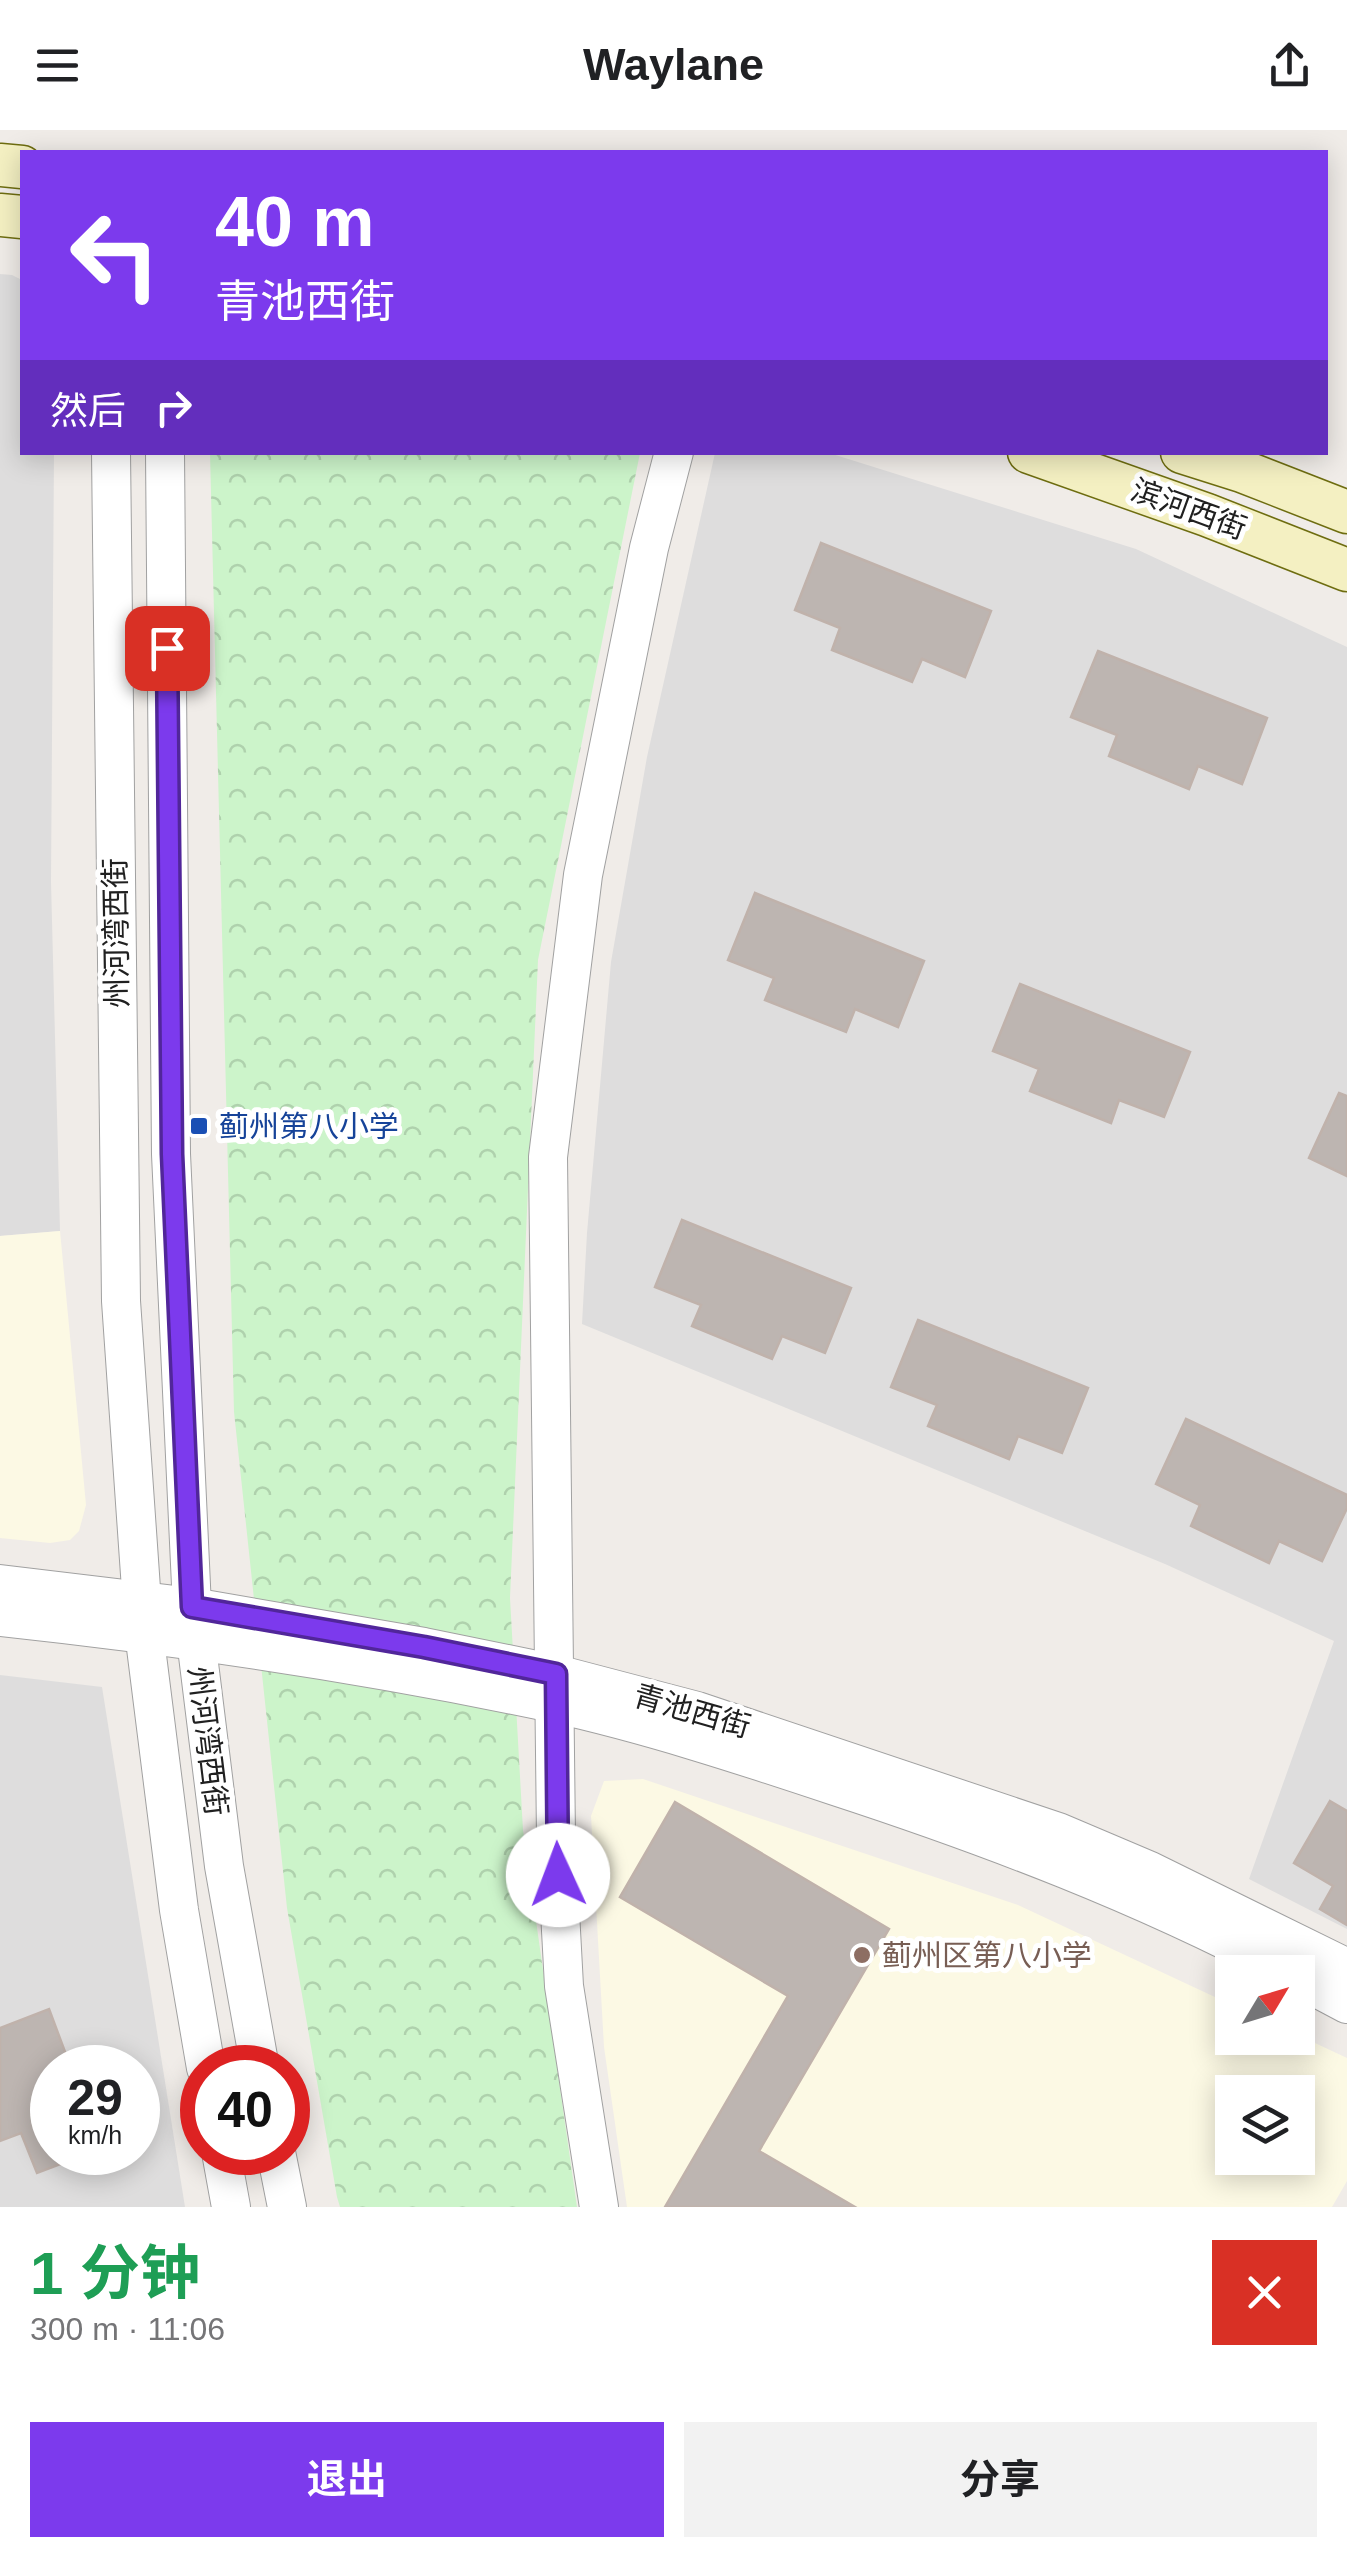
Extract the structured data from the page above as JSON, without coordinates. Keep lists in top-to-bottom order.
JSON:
{
  "streets": {
    "main road": ["滨河西街"],
    "street": ["州河湾西街", "青池西街"]
  },
  "crossings": [
    ["州河湾西街", "青池西街"]
  ],
  "places": {
    "transit": ["蓟州第八小学"],
    "other": ["蓟州区第八小学"]
  },
  "north": "top right",
  "page": {
    "header": "Waylane",
    "turn": ["40 m", "青池西街"],
    "then": "然后",
    "speed": "29 km/h",
    "limit": "40",
    "heading": ["1 分钟", "300 m · 11:06"],
    "buttons": ["退出", "分享"]
  }
}
